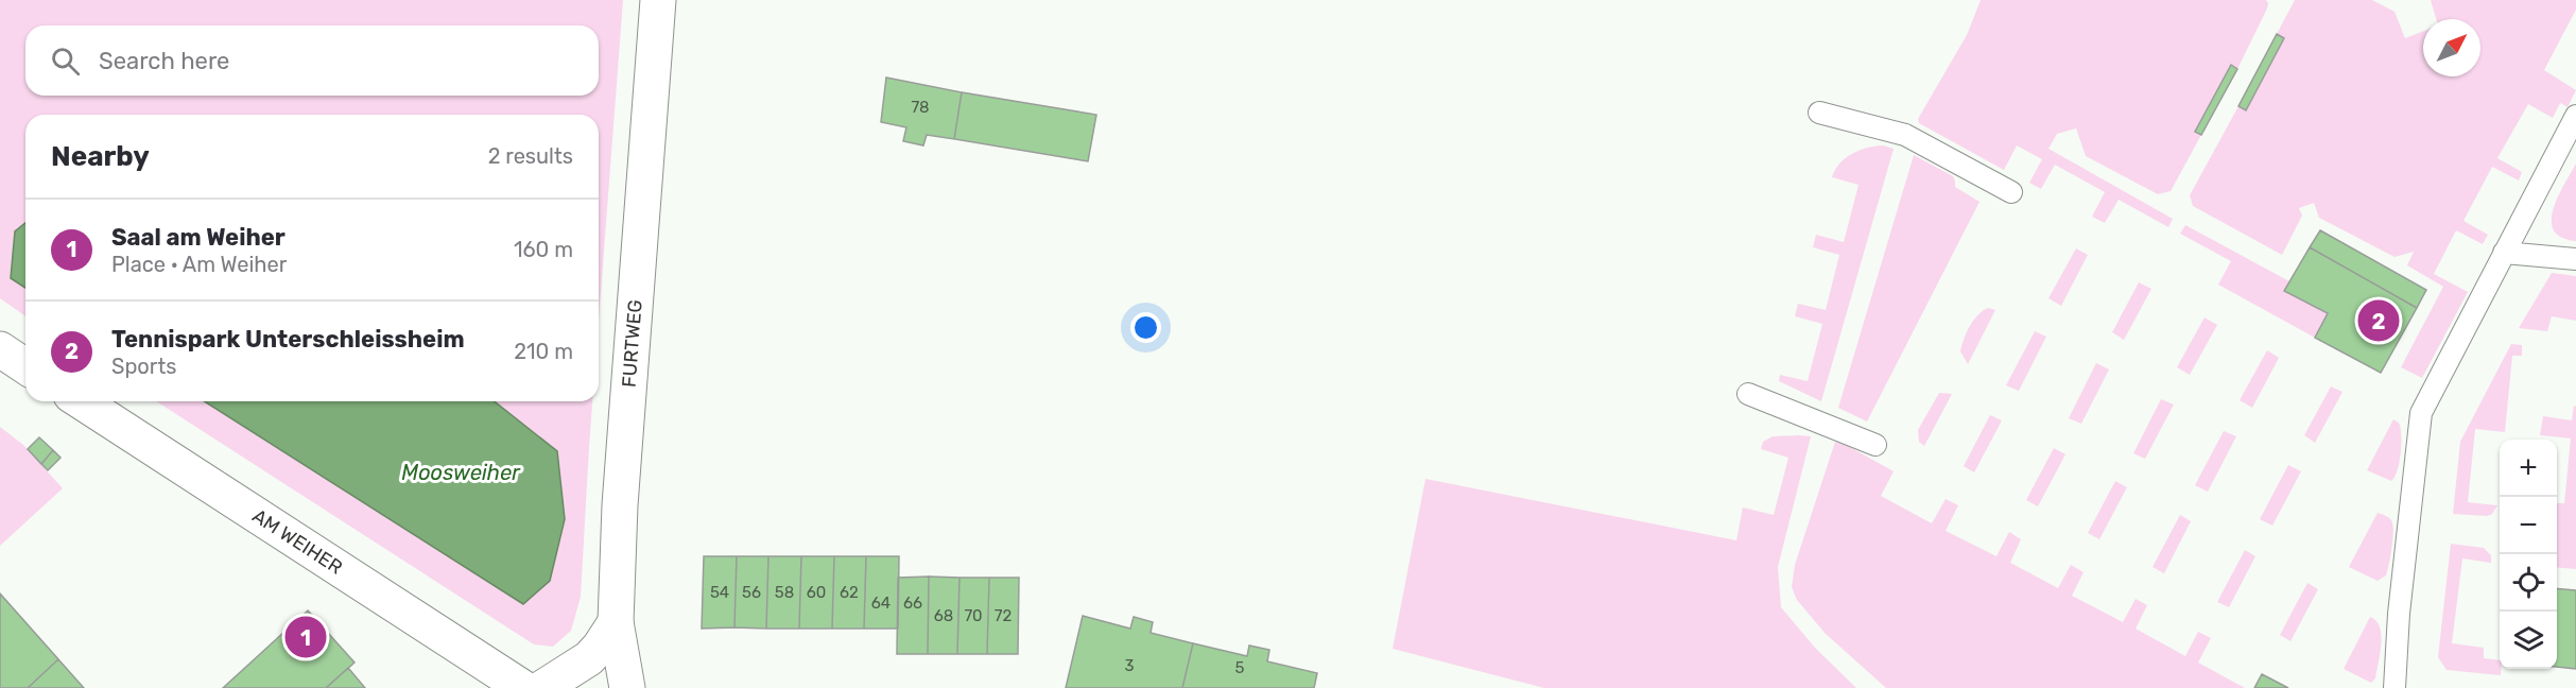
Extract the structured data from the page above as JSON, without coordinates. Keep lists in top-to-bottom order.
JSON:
{
  "streets": {
    "street": ["FURTWEG", "AM WEIHER"]
  },
  "water": ["Moosweiher"],
  "house_numbers": [
    "78",
    "54",
    "56",
    "58",
    "60",
    "62",
    "64",
    "66",
    "68",
    "70",
    "72",
    "3",
    "5"
  ],
  "north": "top right",
  "page": {
    "search": "Search here",
    "heading": ["Nearby", "2 results"],
    "list": [
      {
        "mark": "1",
        "name": "Saal am Weiher",
        "note": "Place · Am Weiher",
        "value": "160 m"
      },
      {
        "mark": "2",
        "name": "Tennispark Unterschleissheim",
        "note": "Sports",
        "value": "210 m"
      }
    ],
    "pins": ["2", "1"],
    "map_buttons": ["+", "−"]
  }
}
